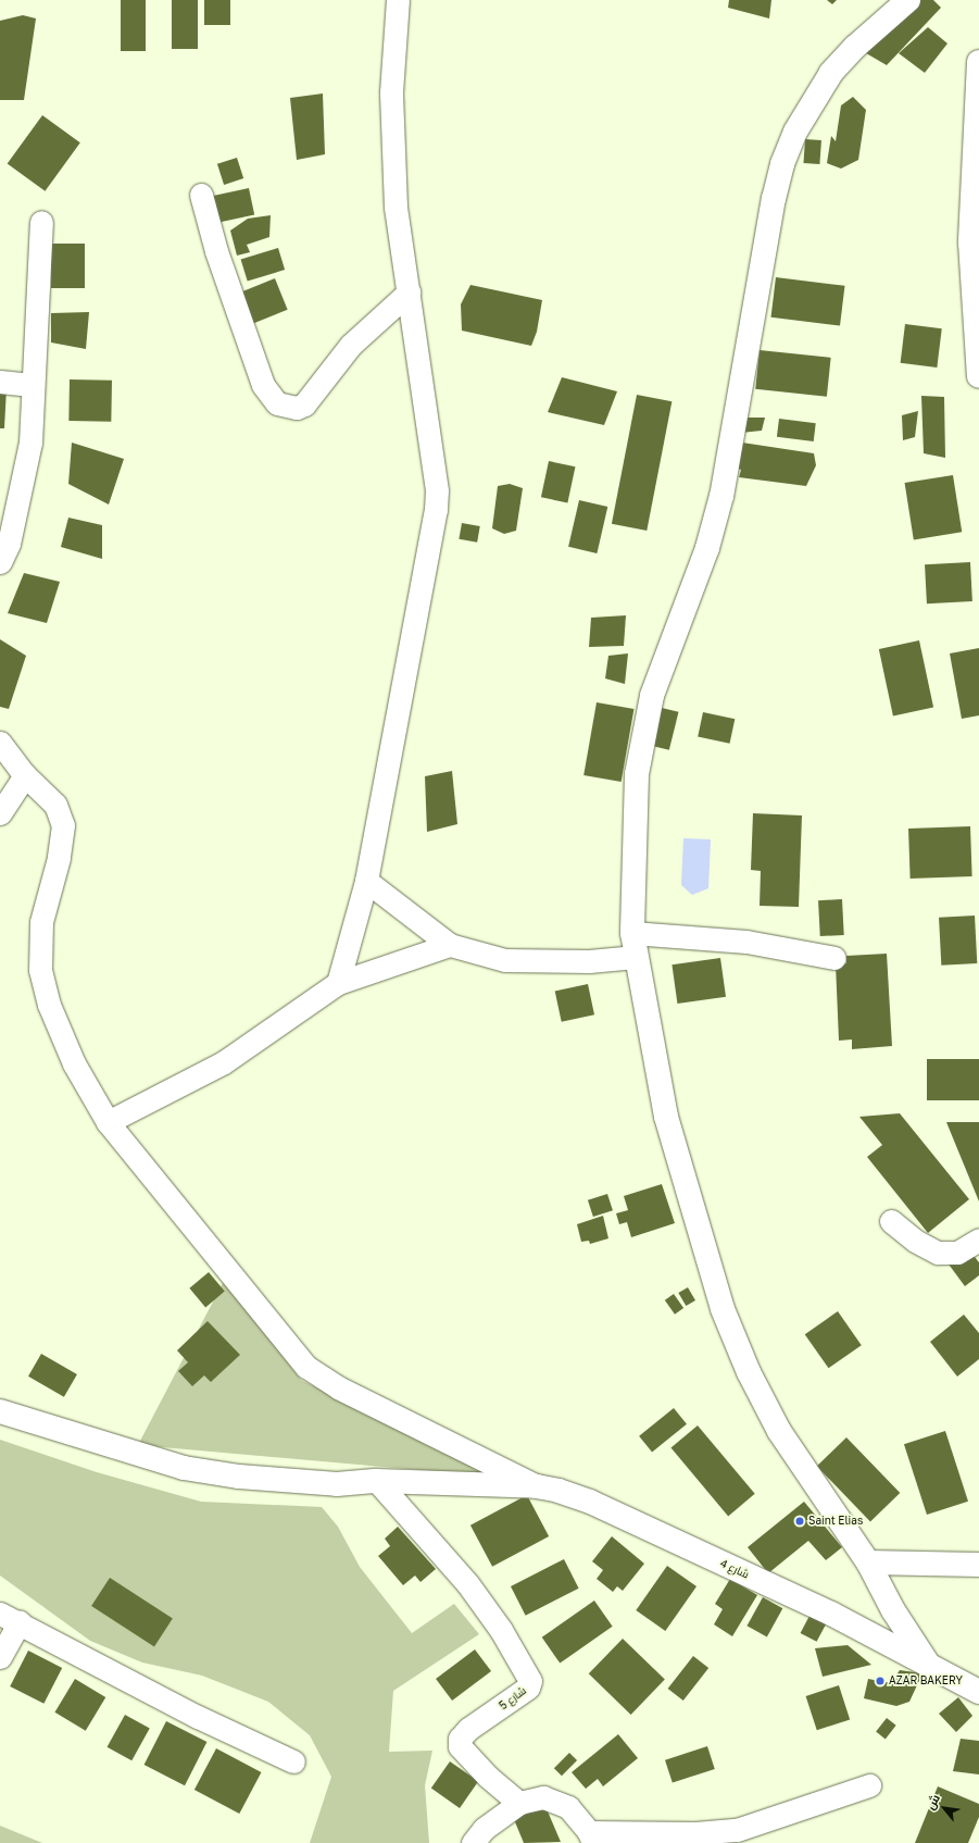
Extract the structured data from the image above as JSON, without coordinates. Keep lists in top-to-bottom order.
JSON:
{
  "streets": {
    "street": ["شارع 4", "شارع 5"]
  },
  "crossings": [
    ["شارع 4", "شارع 5"]
  ],
  "places": ["Saint Elias", "AZAR BAKERY"],
  "north": "top left"
}
